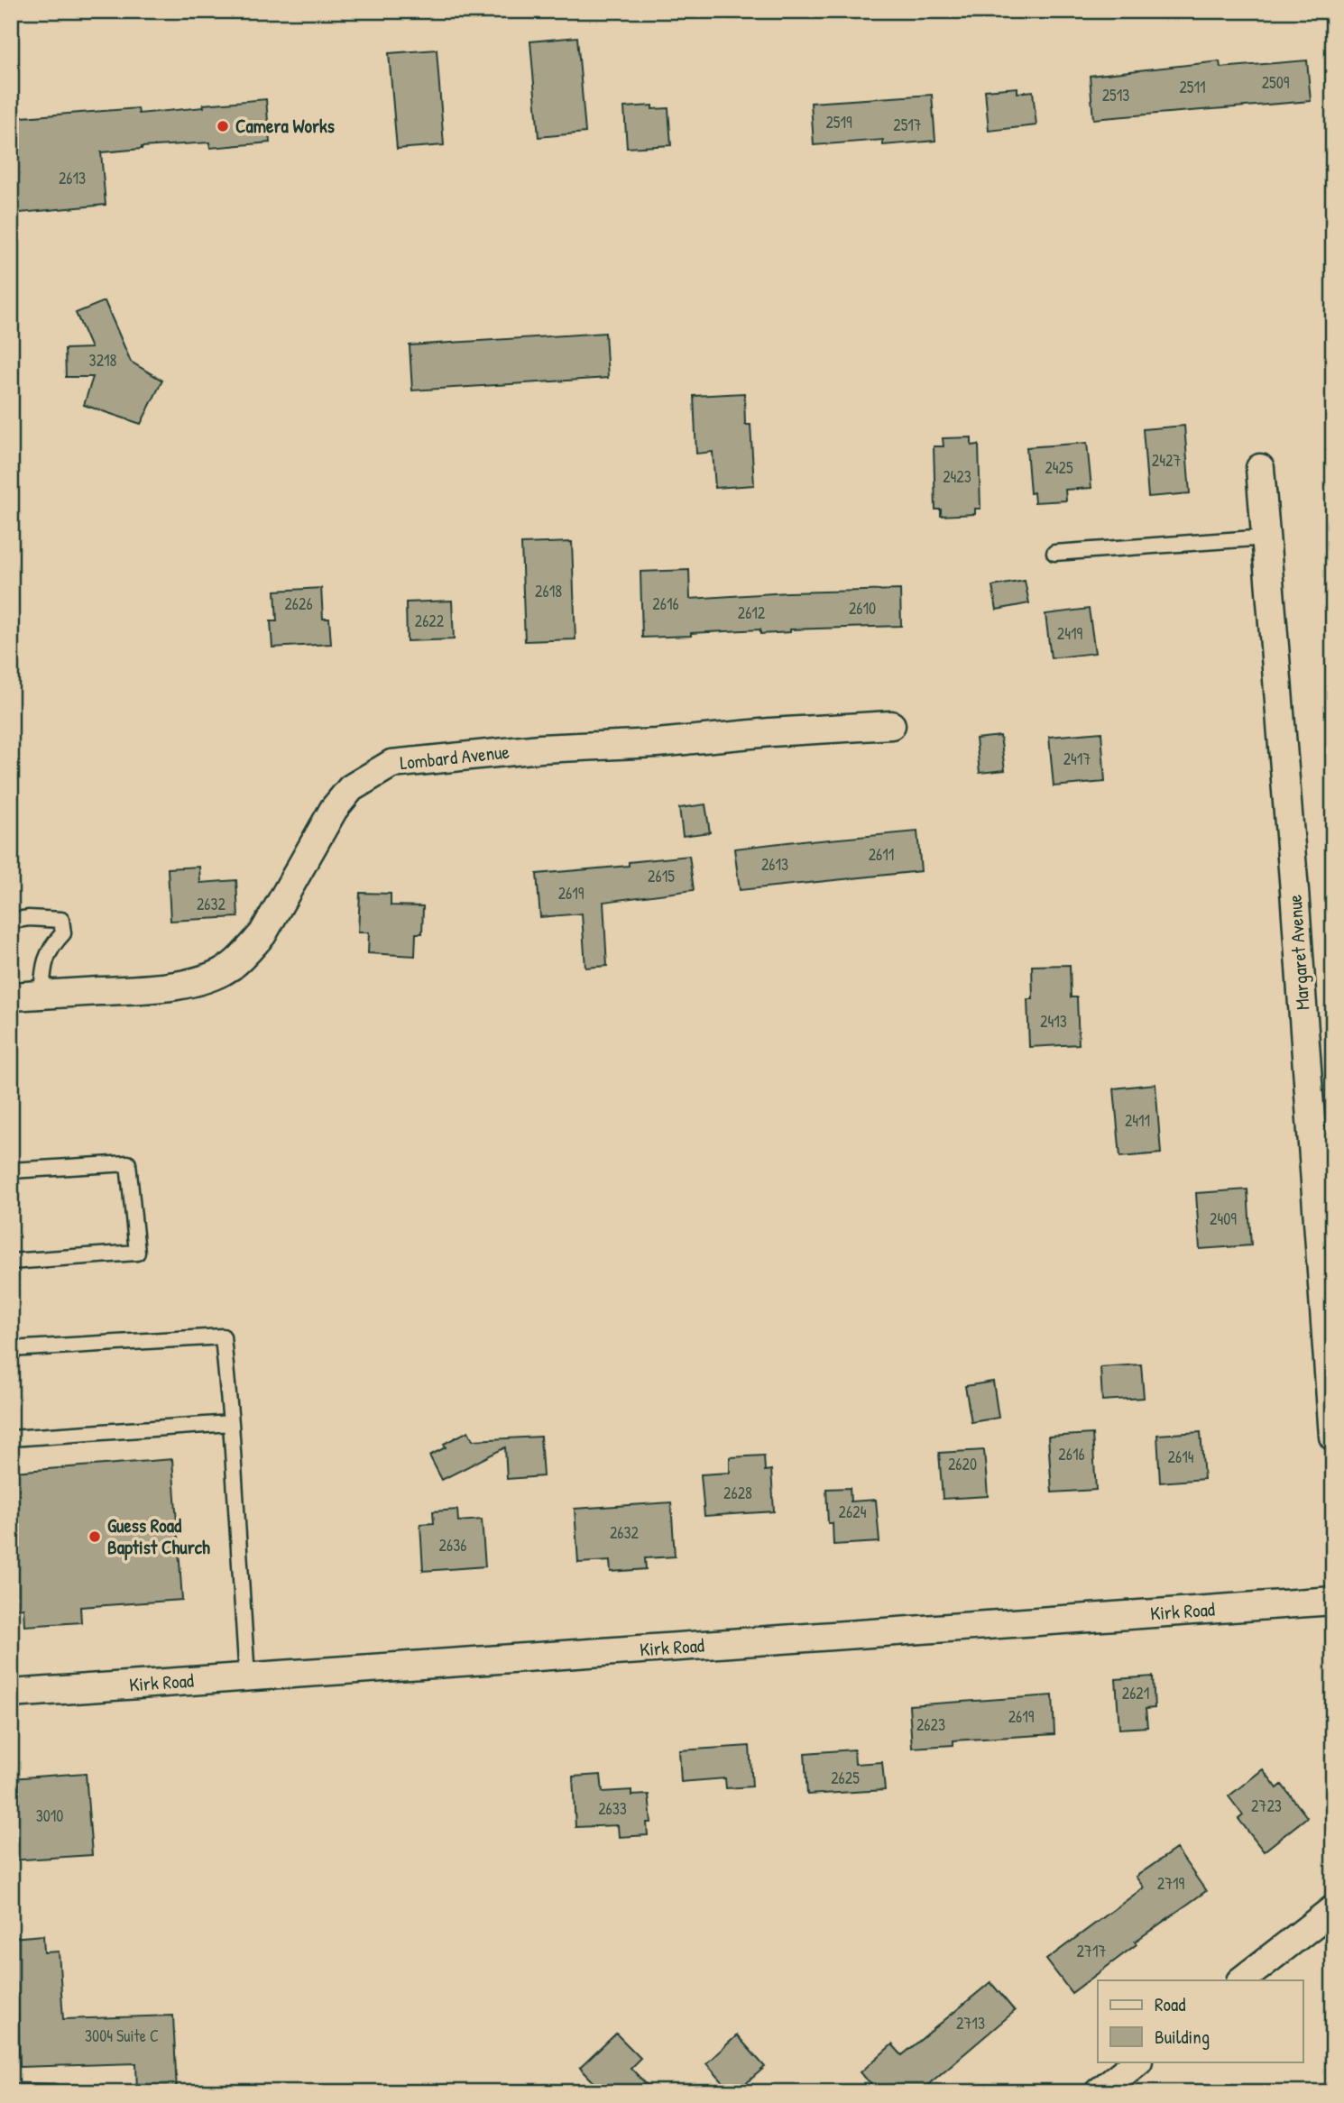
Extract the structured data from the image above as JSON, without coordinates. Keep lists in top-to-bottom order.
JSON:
{
  "streets": {
    "street": ["Lombard Avenue", "Margaret Avenue", "Kirk Road"]
  },
  "places": ["Camera Works", "Guess Road Baptist Church"],
  "house_numbers": [
    "2509",
    "2511",
    "2513",
    "2519",
    "2517",
    "2613",
    "3218",
    "2427",
    "2425",
    "2423",
    "2618",
    "2626",
    "2616",
    "2610",
    "2612",
    "2622",
    "2419",
    "2417",
    "2611",
    "2613",
    "2615",
    "2619",
    "2632",
    "2413",
    "2411",
    "2409",
    "2616",
    "2614",
    "2620",
    "2628",
    "2624",
    "2632",
    "2636",
    "2621",
    "2619",
    "2623",
    "2625",
    "2723",
    "2633",
    "3010",
    "2719",
    "2717",
    "2713",
    "3004 Suite C"
  ],
  "legend": ["Road", "Building"]
}
